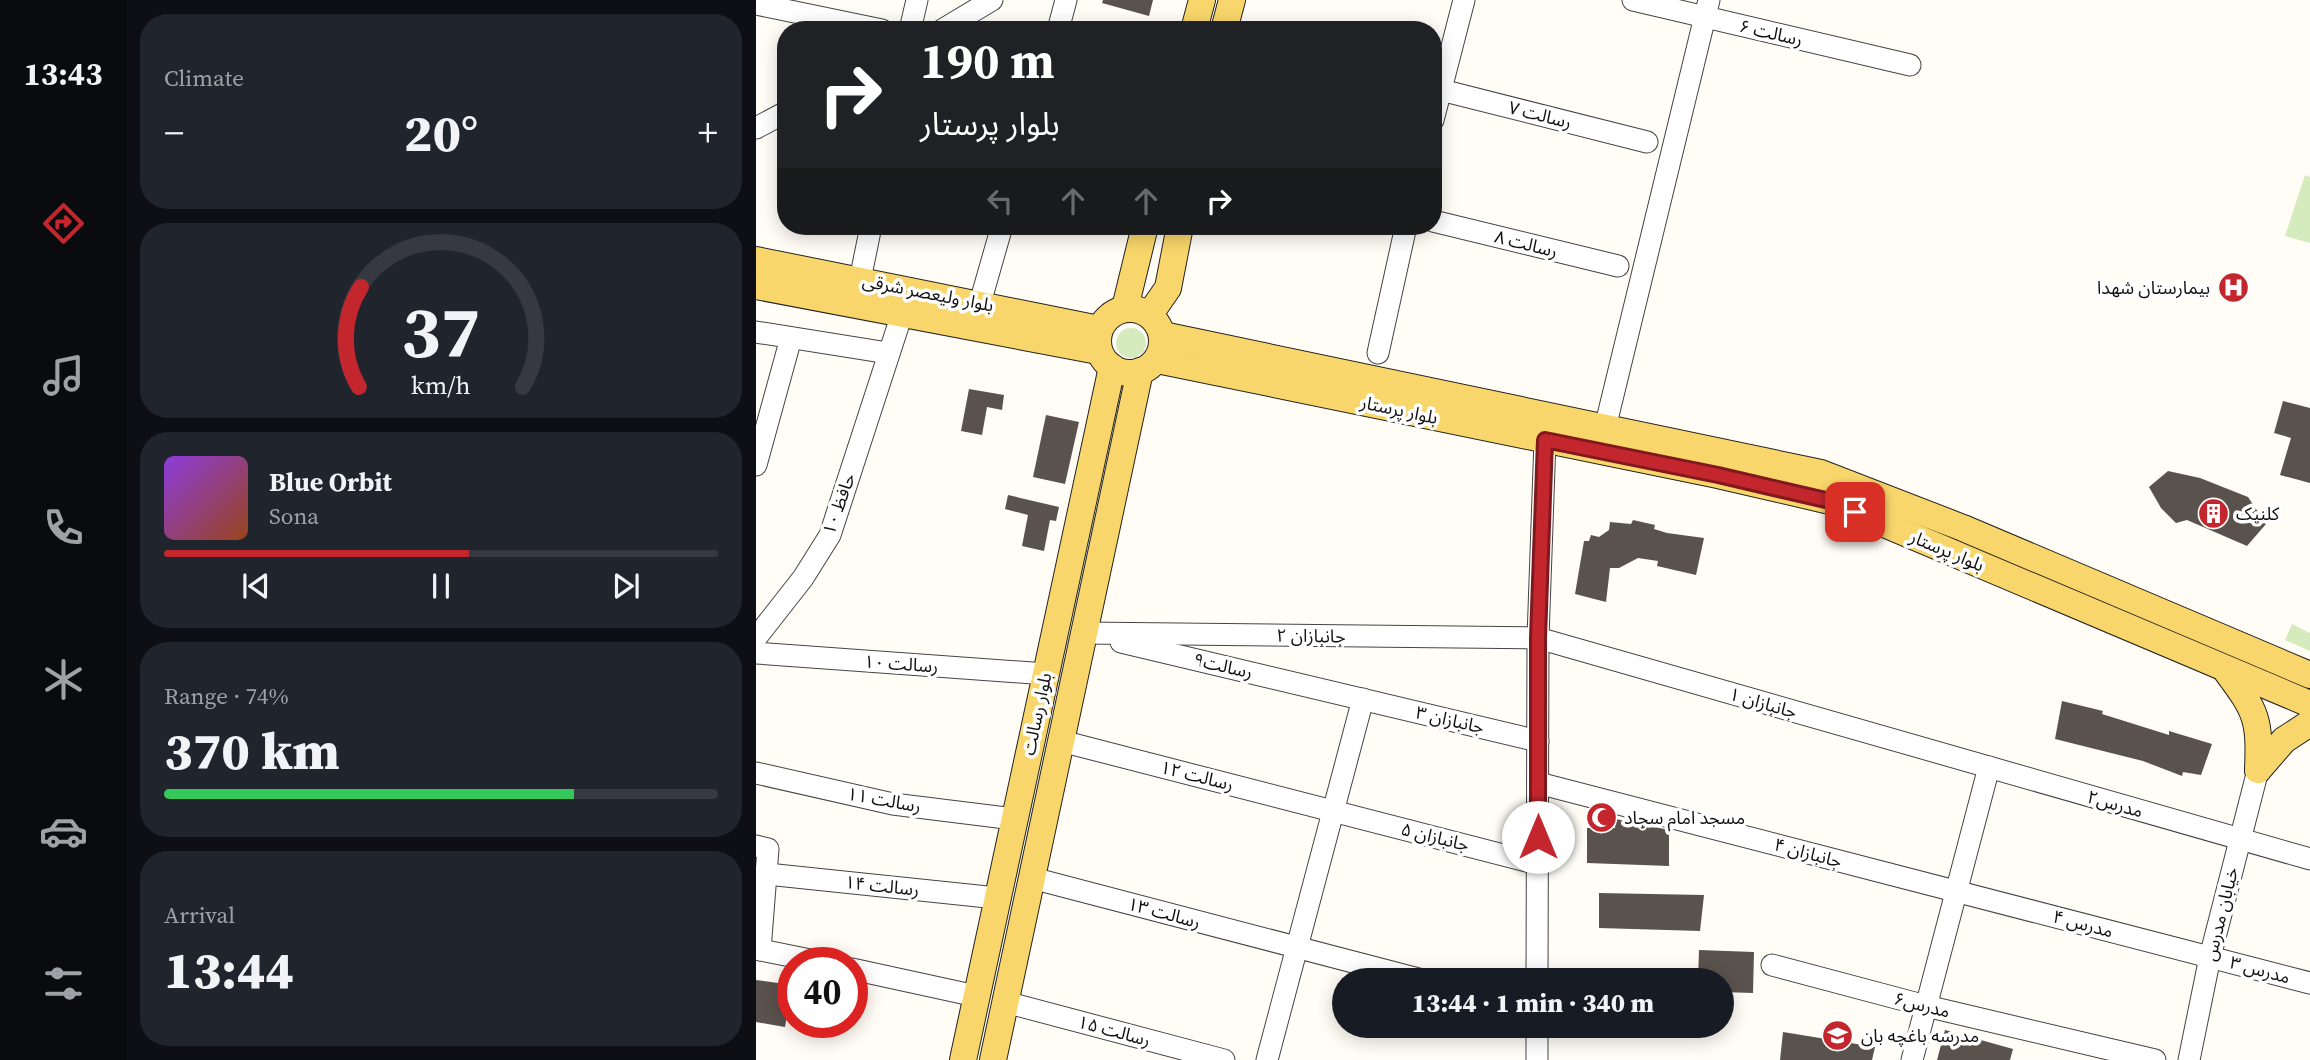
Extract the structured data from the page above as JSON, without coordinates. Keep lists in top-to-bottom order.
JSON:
{
  "streets": {
    "main road": ["بلوار ولیعصر شرقی", "بلوار پرستار", "بلوار رسالت"],
    "street": [
      "رسالت ۶",
      "رسالت ۷",
      "رسالت ۸",
      "حافظ ۱۰",
      "جانبازان ۲",
      "رسالت ۱۰",
      "رسالت۹",
      "جانبازان ۱",
      "جانبازان ۳",
      "رسالت ۱۲",
      "رسالت ۱۱",
      "مدرس۲",
      "جانبازان ۵",
      "جانبازان ۴",
      "رسالت ۱۴",
      "رسالت ۱۳",
      "خیابان مدرس",
      "مدرس ۴",
      "مدرس ۳",
      "مدرس۶",
      "رسالت ۱۵"
    ]
  },
  "crossings": [
    ["بلوار ولیعصر شرقی", "حافظ ۱۰"],
    ["بلوار ولیعصر شرقی", "بلوار رسالت"],
    ["بلوار پرستار", "بلوار رسالت"],
    ["جانبازان ۲", "رسالت۹"],
    ["جانبازان ۲", "جانبازان ۱"],
    ["جانبازان ۲", "بلوار رسالت"],
    ["رسالت ۱۰", "بلوار رسالت"],
    ["رسالت۹", "بلوار رسالت"],
    ["رسالت۹", "جانبازان ۳"],
    ["جانبازان ۱", "مدرس۲"],
    ["بلوار رسالت", "رسالت ۱۲"],
    ["بلوار رسالت", "رسالت ۱۱"],
    ["بلوار رسالت", "رسالت ۱۴"],
    ["بلوار رسالت", "رسالت ۱۳"],
    ["بلوار رسالت", "رسالت ۱۵"],
    ["رسالت ۱۲", "جانبازان ۵"],
    ["مدرس۲", "خیابان مدرس"],
    ["جانبازان ۴", "مدرس ۴"],
    ["خیابان مدرس", "مدرس ۴"],
    ["خیابان مدرس", "مدرس ۳"],
    ["مدرس ۴", "مدرس ۳"]
  ],
  "places": {
    "hospital": ["بیمارستان شهدا"],
    "building": ["کلنیک"],
    "mosque": ["مسجد امام سجاد"],
    "school or university": ["مدرسه باغچه بان"]
  },
  "page": {
    "tabs": "13:43",
    "tile": [
      "Climate",
      ["Range · 74%", "370 km"],
      ["Arrival", "13:44"]
    ],
    "turn": ["190 m", "بلوار پرستار"],
    "heat": ["−", "20°", "+"],
    "song": ["Blue Orbit", "Sona"],
    "limit": "40",
    "trip": "13:44 · 1 min · 340 m",
    "gauge": ["37", "km/h"]
  }
}
